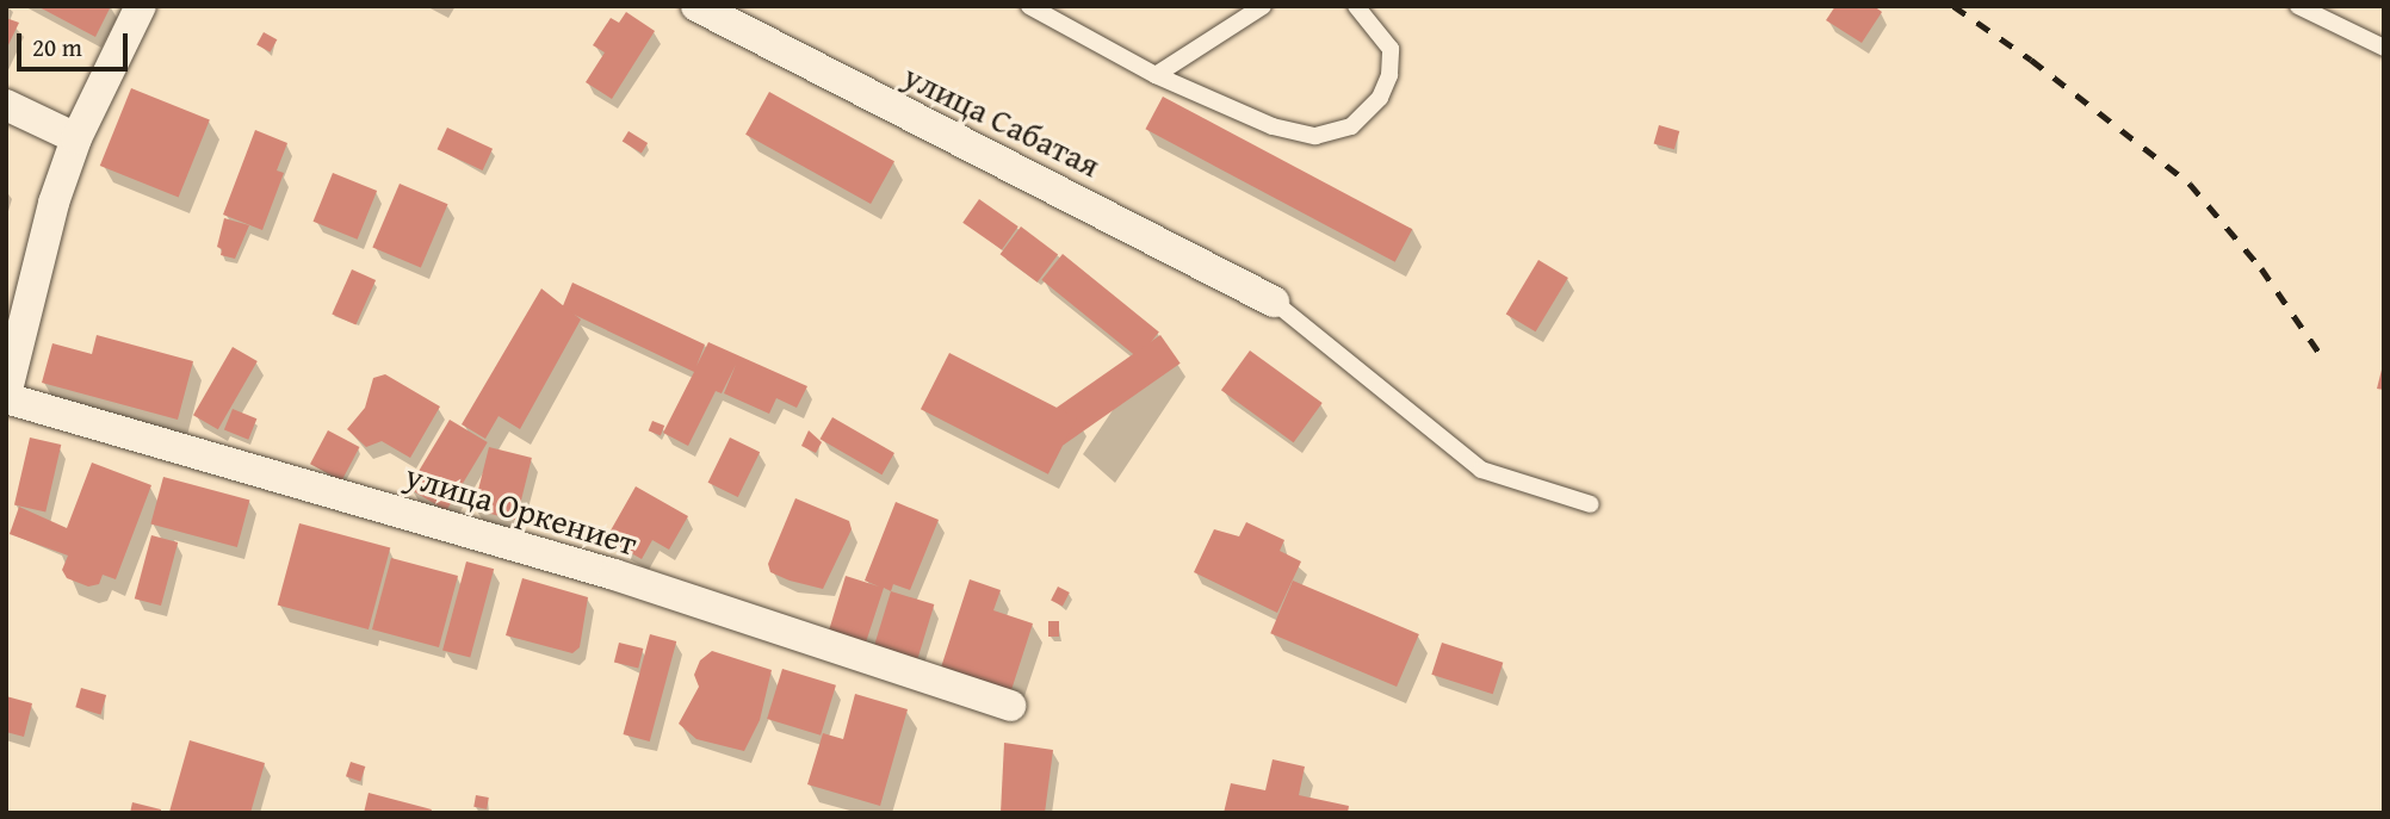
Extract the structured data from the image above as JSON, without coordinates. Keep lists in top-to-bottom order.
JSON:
{
  "streets": {
    "street": ["улица Сабатая", "улица Оркениет"]
  },
  "scale_bar": "20 m"
}
